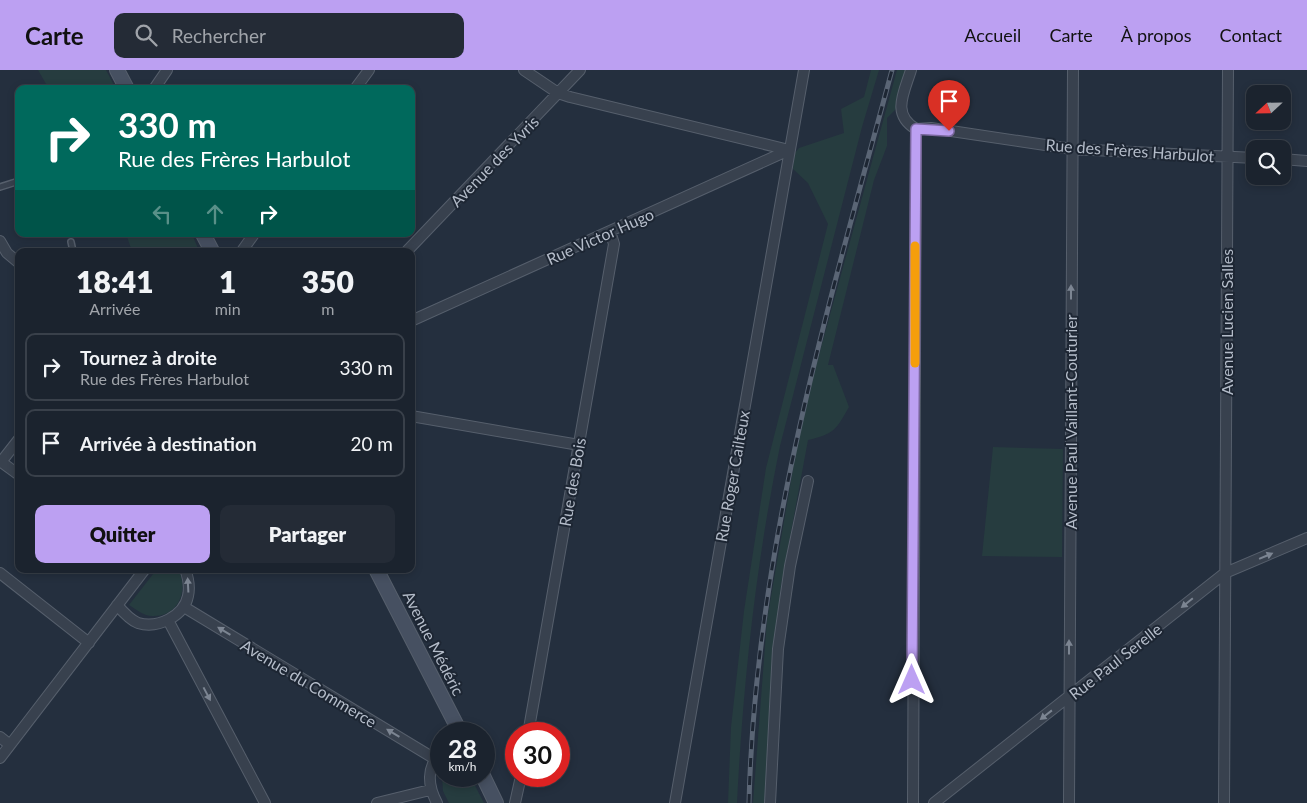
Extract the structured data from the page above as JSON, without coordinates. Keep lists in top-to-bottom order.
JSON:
{
  "streets": {
    "main road": ["Avenue Médéric"],
    "street": [
      "Rue des Frères Harbulot",
      "Avenue des Yvris",
      "Rue Victor Hugo",
      "Avenue Lucien Salles",
      "Avenue Paul Vaillant-Couturier",
      "Rue Roger Cailteux",
      "Rue des Bois",
      "Rue Paul Serelle",
      "Avenue du Commerce"
    ]
  },
  "crossings": [
    ["Rue des Frères Harbulot", "Avenue Lucien Salles"],
    ["Rue des Frères Harbulot", "Avenue Paul Vaillant-Couturier"],
    ["Rue Victor Hugo", "Rue Roger Cailteux"],
    ["Rue Victor Hugo", "Rue des Bois"],
    ["Avenue Lucien Salles", "Rue Paul Serelle"],
    ["Avenue Paul Vaillant-Couturier", "Rue Paul Serelle"]
  ],
  "one_way": ["Avenue Paul Vaillant-Couturier", "Avenue du Commerce"],
  "north": "left",
  "page": {
    "header": "Carte",
    "search": "Rechercher",
    "nav": [
      "Accueil",
      "Carte",
      "À propos",
      "Contact"
    ],
    "turn": ["330 m", "Rue des Frères Harbulot"],
    "eta": [
      "18:41",
      "Arrivée",
      "1",
      "min",
      "350",
      "m"
    ],
    "list": [
      {
        "name": "Tournez à droite",
        "note": "Rue des Frères Harbulot",
        "value": "330 m"
      },
      {
        "name": "Arrivée à destination",
        "value": "20 m"
      }
    ],
    "buttons": ["Quitter", "Partager"],
    "speed": "28 km/h",
    "limit": "30"
  }
}
